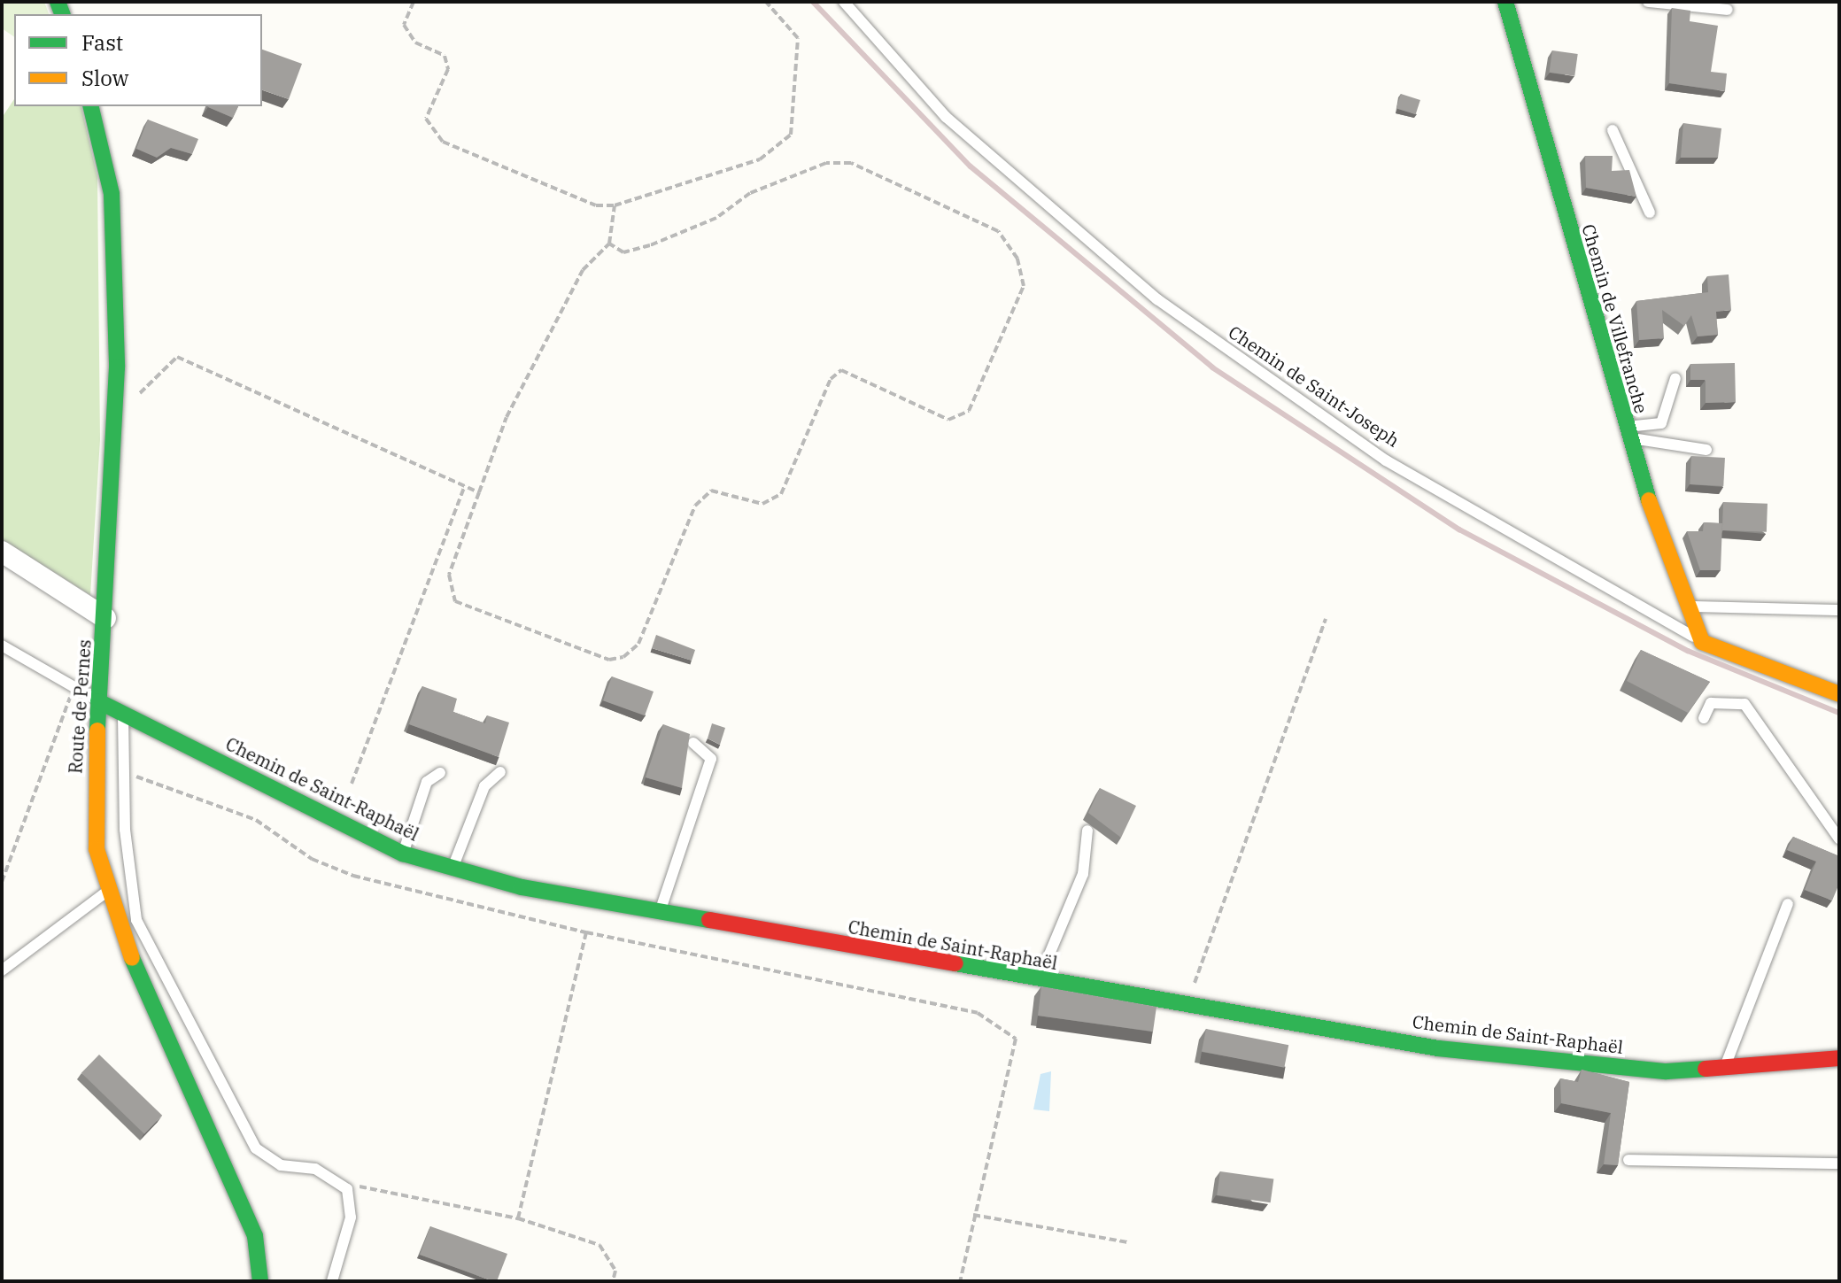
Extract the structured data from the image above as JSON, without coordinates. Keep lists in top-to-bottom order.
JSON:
{
  "streets": {
    "street": [
      "Chemin de Villefranche",
      "Chemin de Saint-Joseph",
      "Route de Pernes",
      "Chemin de Saint-Raphaël"
    ]
  },
  "crossings": [
    ["Chemin de Villefranche", "Chemin de Saint-Joseph"],
    ["Route de Pernes", "Chemin de Saint-Raphaël"]
  ],
  "legend": ["Fast", "Slow"]
}
